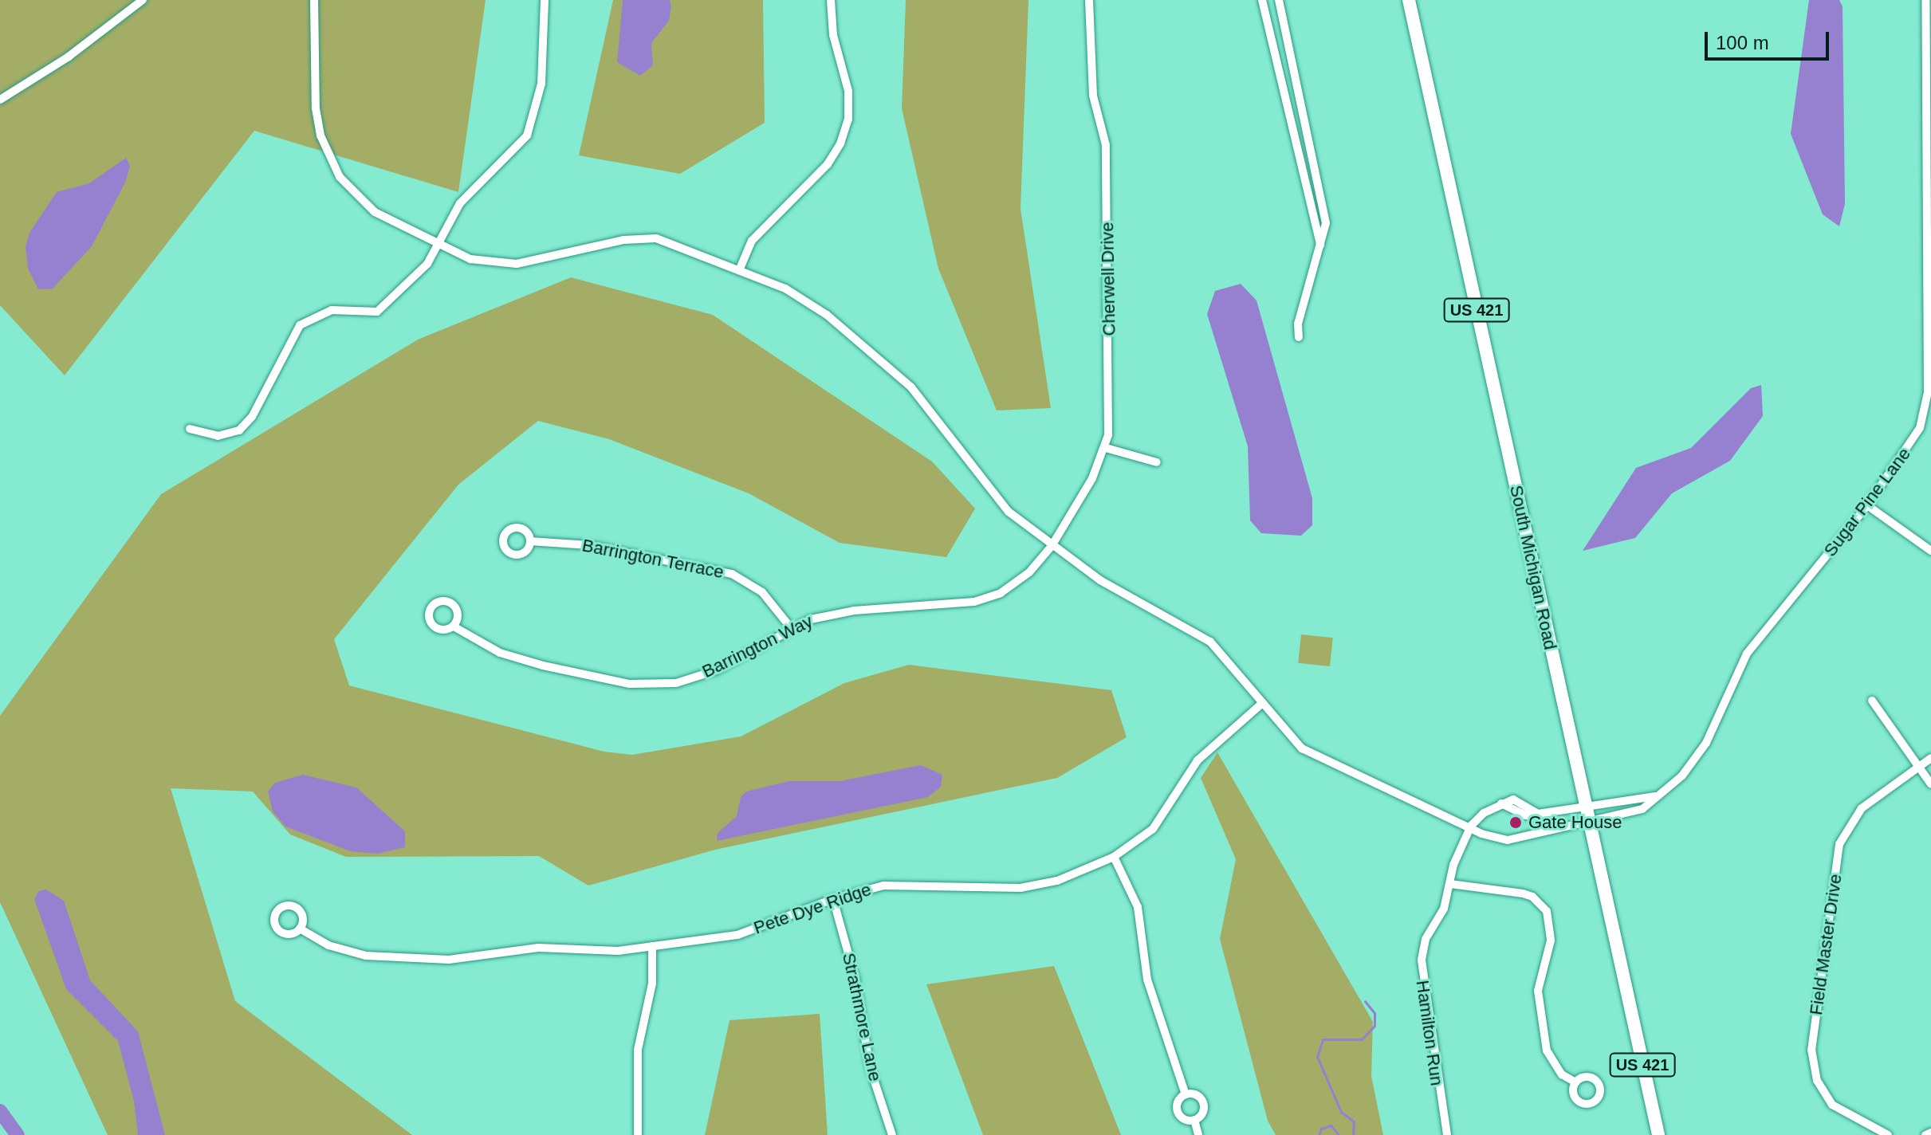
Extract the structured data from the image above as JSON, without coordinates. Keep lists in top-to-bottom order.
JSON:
{
  "streets": {
    "main road": ["US 421", "South Michigan Road"],
    "street": [
      "Cherwell Drive",
      "Sugar Pine Lane",
      "Barrington Terrace",
      "Barrington Way",
      "Pete Dye Ridge",
      "Field Master Drive",
      "Strathmore Lane",
      "Hamilton Run"
    ]
  },
  "crossings": [
    ["Cherwell Drive", "Sugar Pine Lane"],
    ["Cherwell Drive", "Barrington Way"],
    ["Sugar Pine Lane", "South Michigan Road"],
    ["Sugar Pine Lane", "Barrington Way"],
    ["Sugar Pine Lane", "Pete Dye Ridge"],
    ["Sugar Pine Lane", "Hamilton Run"],
    ["Barrington Terrace", "Barrington Way"],
    ["Pete Dye Ridge", "Strathmore Lane"]
  ],
  "places": ["Gate House"],
  "scale_bar": "100 m"
}
